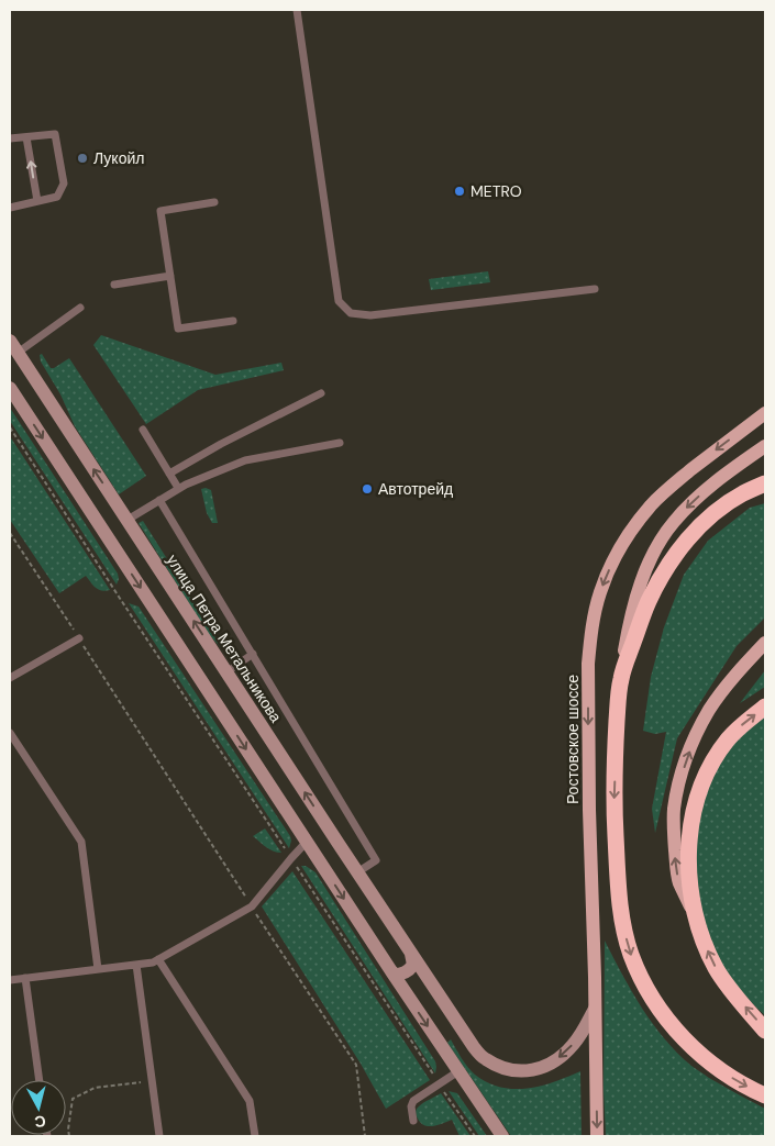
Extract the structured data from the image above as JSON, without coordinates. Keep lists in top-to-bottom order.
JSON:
{
  "streets": {
    "main road": ["улица Петра Метальникова", "Ростовское шоссе"]
  },
  "crossings": [
    ["улица Петра Метальникова", "Ростовское шоссе"]
  ],
  "places": ["Лукойл", "METRO", "Автотрейд"],
  "north": "bottom"
}
